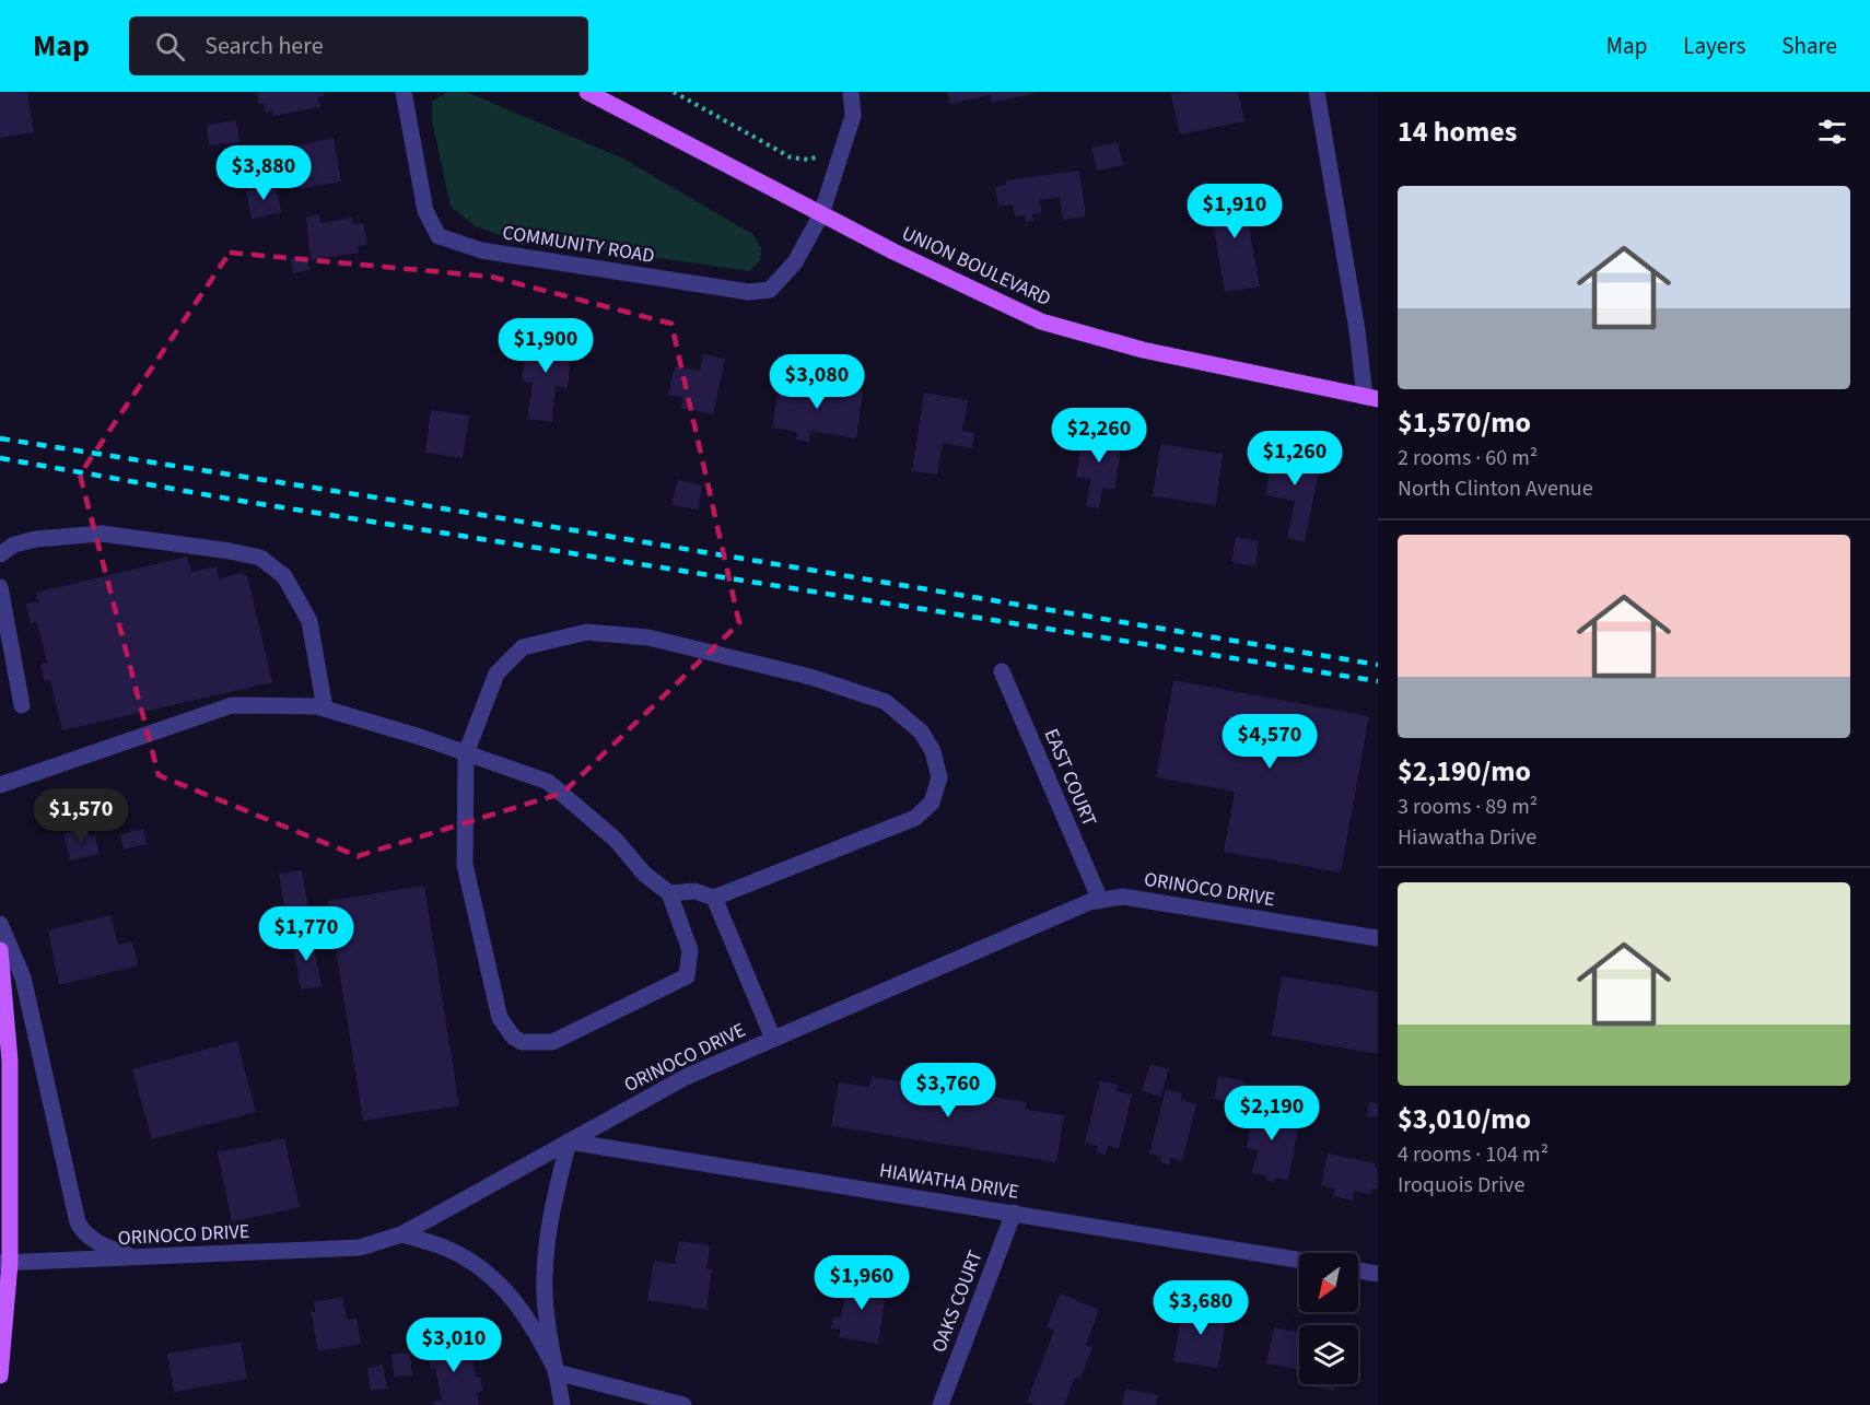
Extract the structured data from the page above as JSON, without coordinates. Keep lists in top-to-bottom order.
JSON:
{
  "streets": {
    "main road": ["UNION BOULEVARD"],
    "street": [
      "COMMUNITY ROAD",
      "EAST COURT",
      "ORINOCO DRIVE",
      "HIAWATHA DRIVE",
      "OAKS COURT"
    ]
  },
  "crossings": [
    ["COMMUNITY ROAD", "UNION BOULEVARD"],
    ["EAST COURT", "ORINOCO DRIVE"],
    ["ORINOCO DRIVE", "HIAWATHA DRIVE"],
    ["HIAWATHA DRIVE", "OAKS COURT"]
  ],
  "north": "bottom left",
  "page": {
    "header": "Map",
    "search": "Search here",
    "nav": ["Map", "Layers", "Share"],
    "heading": "14 homes",
    "price": [
      "$3,880",
      "$1,910",
      "$1,900",
      "$3,080",
      "$2,260",
      "$1,260",
      "$4,570",
      "$1,570",
      "$1,770",
      "$3,760",
      "$2,190",
      "$1,960",
      "$3,680",
      "$3,010"
    ],
    "list": [
      {
        "name": "$1,570/mo",
        "note": "2 rooms · 60 m² · North Clinton Avenue"
      },
      {
        "name": "$2,190/mo",
        "note": "3 rooms · 89 m² · Hiawatha Drive"
      },
      {
        "name": "$3,010/mo",
        "note": "4 rooms · 104 m² · Iroquois Drive"
      }
    ]
  }
}
